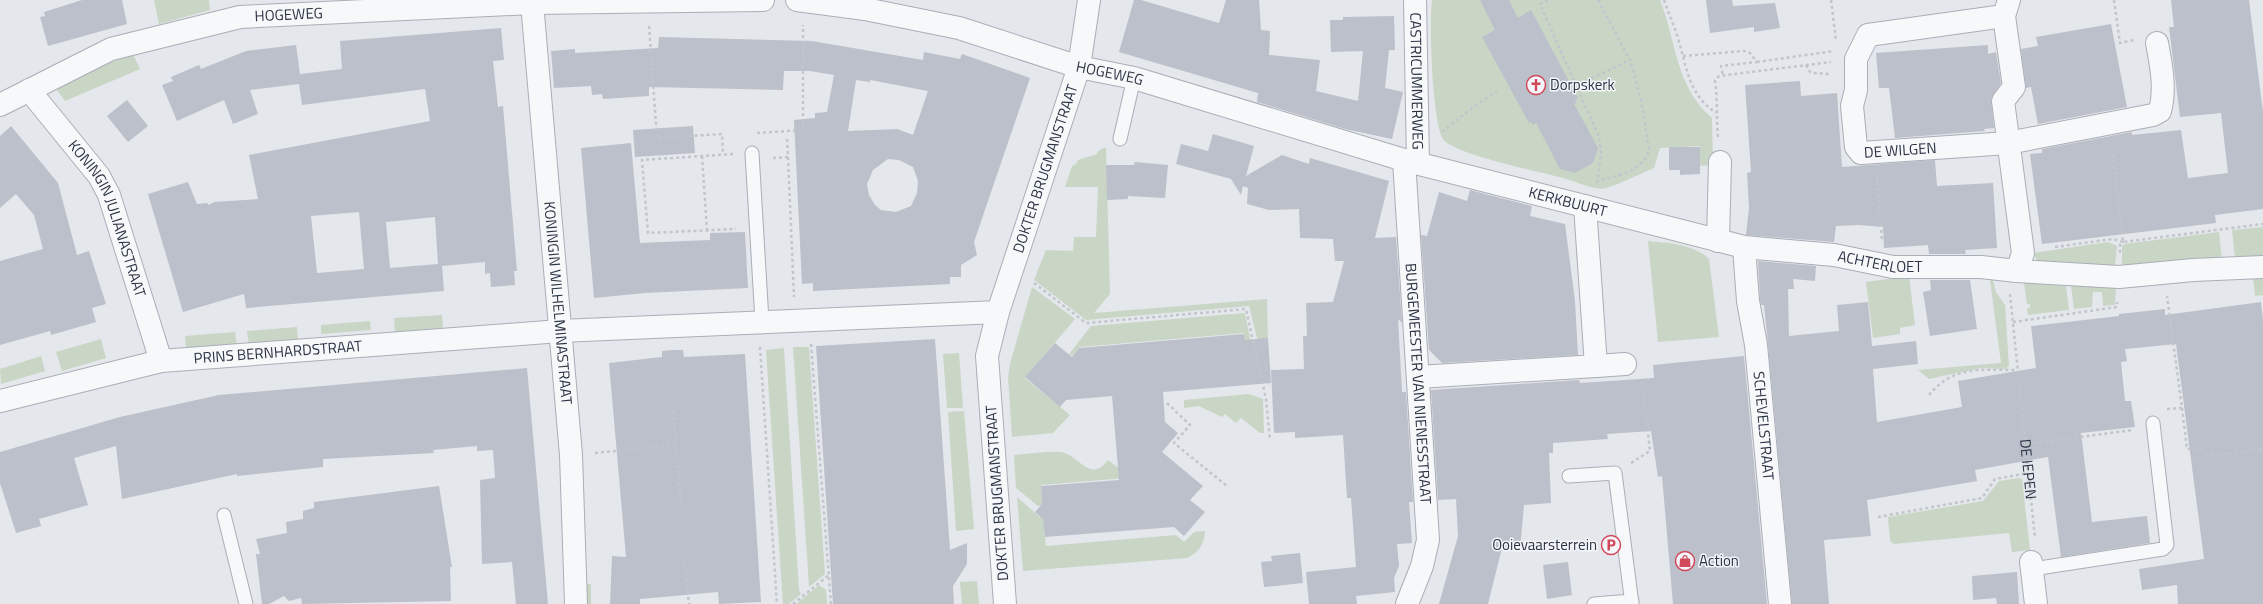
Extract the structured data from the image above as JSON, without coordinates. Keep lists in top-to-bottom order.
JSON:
{
  "streets": {
    "street": [
      "HOGEWEG",
      "CASTRICUMMERWEG",
      "DE WILGEN",
      "DOKTER BRUGMANSTRAAT",
      "KERKBUURT",
      "KONINGIN JULIANASTRAAT",
      "ACHTERLOET",
      "KONINGIN WILHELMINASTRAAT",
      "PRINS BERNHARDSTRAAT",
      "BURGEMEESTER VAN NIENESSTRAAT",
      "SCHEVELSTRAAT"
    ],
    "path": ["DE IEPEN"]
  },
  "crossings": [
    ["HOGEWEG", "CASTRICUMMERWEG"],
    ["HOGEWEG", "DOKTER BRUGMANSTRAAT"],
    ["HOGEWEG", "KERKBUURT"],
    ["HOGEWEG", "KONINGIN JULIANASTRAAT"],
    ["HOGEWEG", "KONINGIN WILHELMINASTRAAT"],
    ["HOGEWEG", "BURGEMEESTER VAN NIENESSTRAAT"],
    ["CASTRICUMMERWEG", "KERKBUURT"],
    ["CASTRICUMMERWEG", "BURGEMEESTER VAN NIENESSTRAAT"],
    ["KERKBUURT", "ACHTERLOET"],
    ["KERKBUURT", "BURGEMEESTER VAN NIENESSTRAAT"],
    ["KERKBUURT", "SCHEVELSTRAAT"],
    ["KONINGIN JULIANASTRAAT", "PRINS BERNHARDSTRAAT"],
    ["ACHTERLOET", "SCHEVELSTRAAT"],
    ["ACHTERLOET", "DE IEPEN"],
    ["KONINGIN WILHELMINASTRAAT", "PRINS BERNHARDSTRAAT"]
  ],
  "places": {
    "church": ["Dorpskerk"],
    "parking": ["Ooievaarsterrein"],
    "shop": ["Action"]
  }
}
